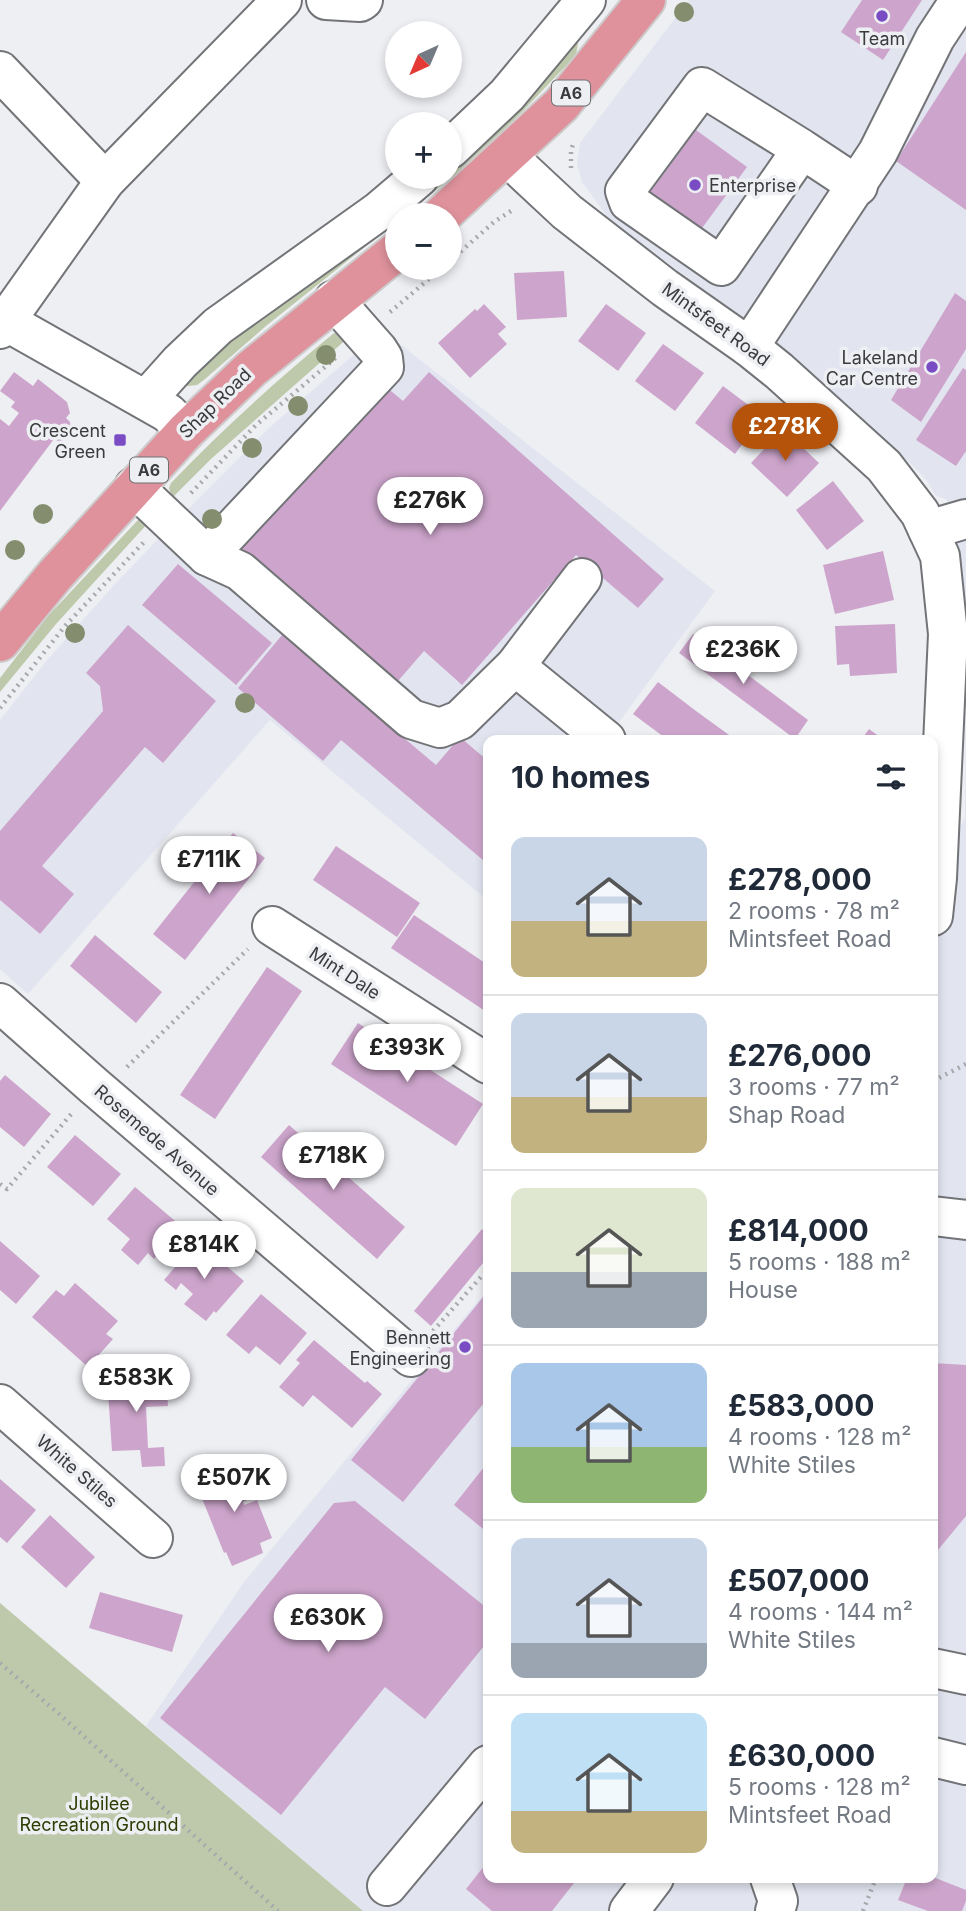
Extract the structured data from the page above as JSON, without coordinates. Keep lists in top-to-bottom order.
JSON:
{
  "streets": {
    "highway": ["A6", "Shap Road"],
    "street": [
      "Mintsfeet Road",
      "Mint Dale",
      "Rosemede Avenue",
      "White Stiles"
    ]
  },
  "crossings": [
    ["A6", "Mintsfeet Road"]
  ],
  "parks": ["Jubilee Recreation Ground"],
  "places": {
    "other": [
      "Team",
      "Enterprise",
      "Lakeland Car Centre",
      "Bennett Engineering"
    ],
    "transit": ["Crescent Green"]
  },
  "north": "bottom left",
  "page": {
    "map_buttons": ["+", "−"],
    "price": [
      "£278K",
      "£276K",
      "£236K",
      "£711K",
      "£393K",
      "£718K",
      "£814K",
      "£583K",
      "£507K",
      "£630K"
    ],
    "heading": "10 homes",
    "list": [
      {
        "name": "£278,000",
        "note": "2 rooms · 78 m² · Mintsfeet Road"
      },
      {
        "name": "£276,000",
        "note": "3 rooms · 77 m² · Shap Road"
      },
      {
        "name": "£814,000",
        "note": "5 rooms · 188 m² · House"
      },
      {
        "name": "£583,000",
        "note": "4 rooms · 128 m² · White Stiles"
      },
      {
        "name": "£507,000",
        "note": "4 rooms · 144 m² · White Stiles"
      },
      {
        "name": "£630,000",
        "note": "5 rooms · 128 m² · Mintsfeet Road"
      }
    ]
  }
}
